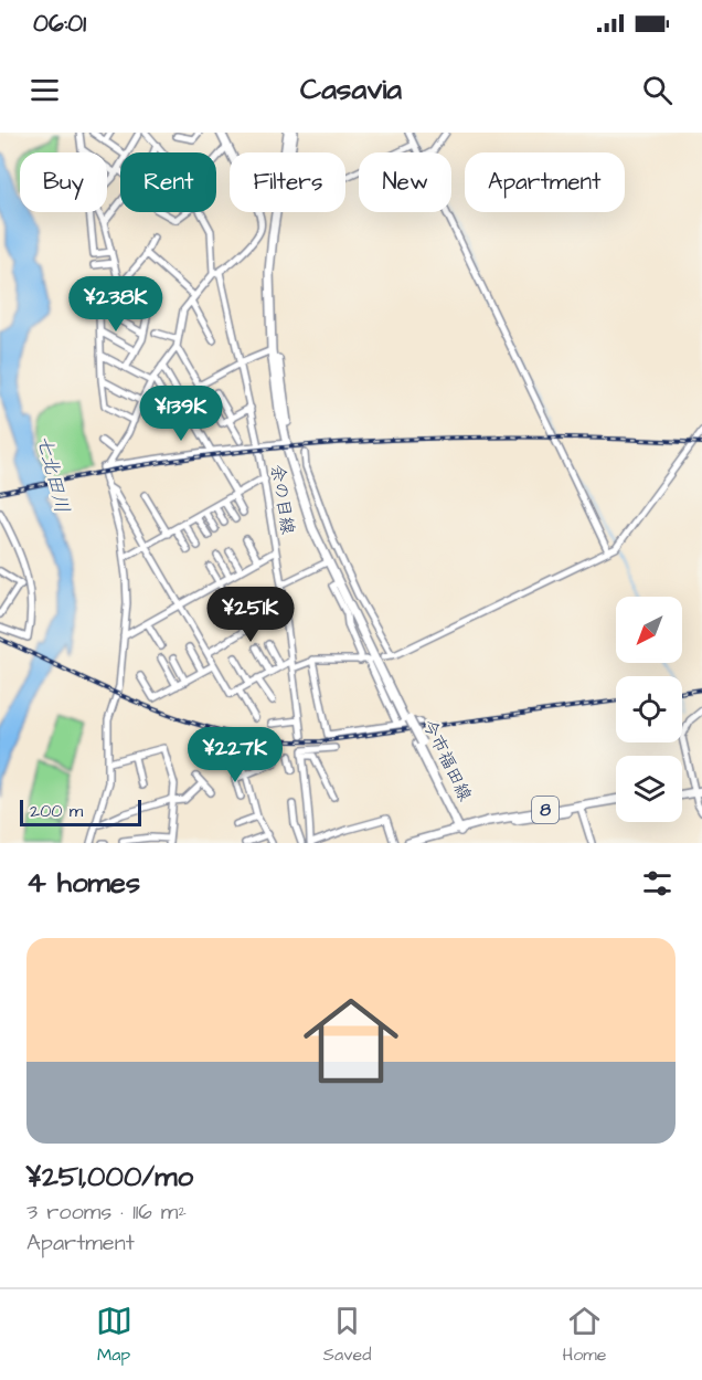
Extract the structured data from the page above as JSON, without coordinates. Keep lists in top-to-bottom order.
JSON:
{
  "streets": {
    "main road": ["今市福田線", "8"],
    "street": ["余の目線"]
  },
  "crossings": [
    ["今市福田線", "8"]
  ],
  "water": ["七北田川"],
  "scale_bar": "200 m",
  "north": "bottom left",
  "page": {
    "status": "06:01",
    "header": "Casavia",
    "chip": [
      "Buy",
      "Rent",
      "Filters",
      "New",
      "Apartment"
    ],
    "price": [
      "¥238K",
      "¥139K",
      "¥251K",
      "¥227K"
    ],
    "scale": "200 m",
    "heading": "4 homes",
    "list": [
      {
        "name": "¥251,000/mo",
        "note": "3 rooms · 116 m² · Apartment"
      }
    ],
    "tabs": ["Map", "Saved", "Home"]
  }
}
